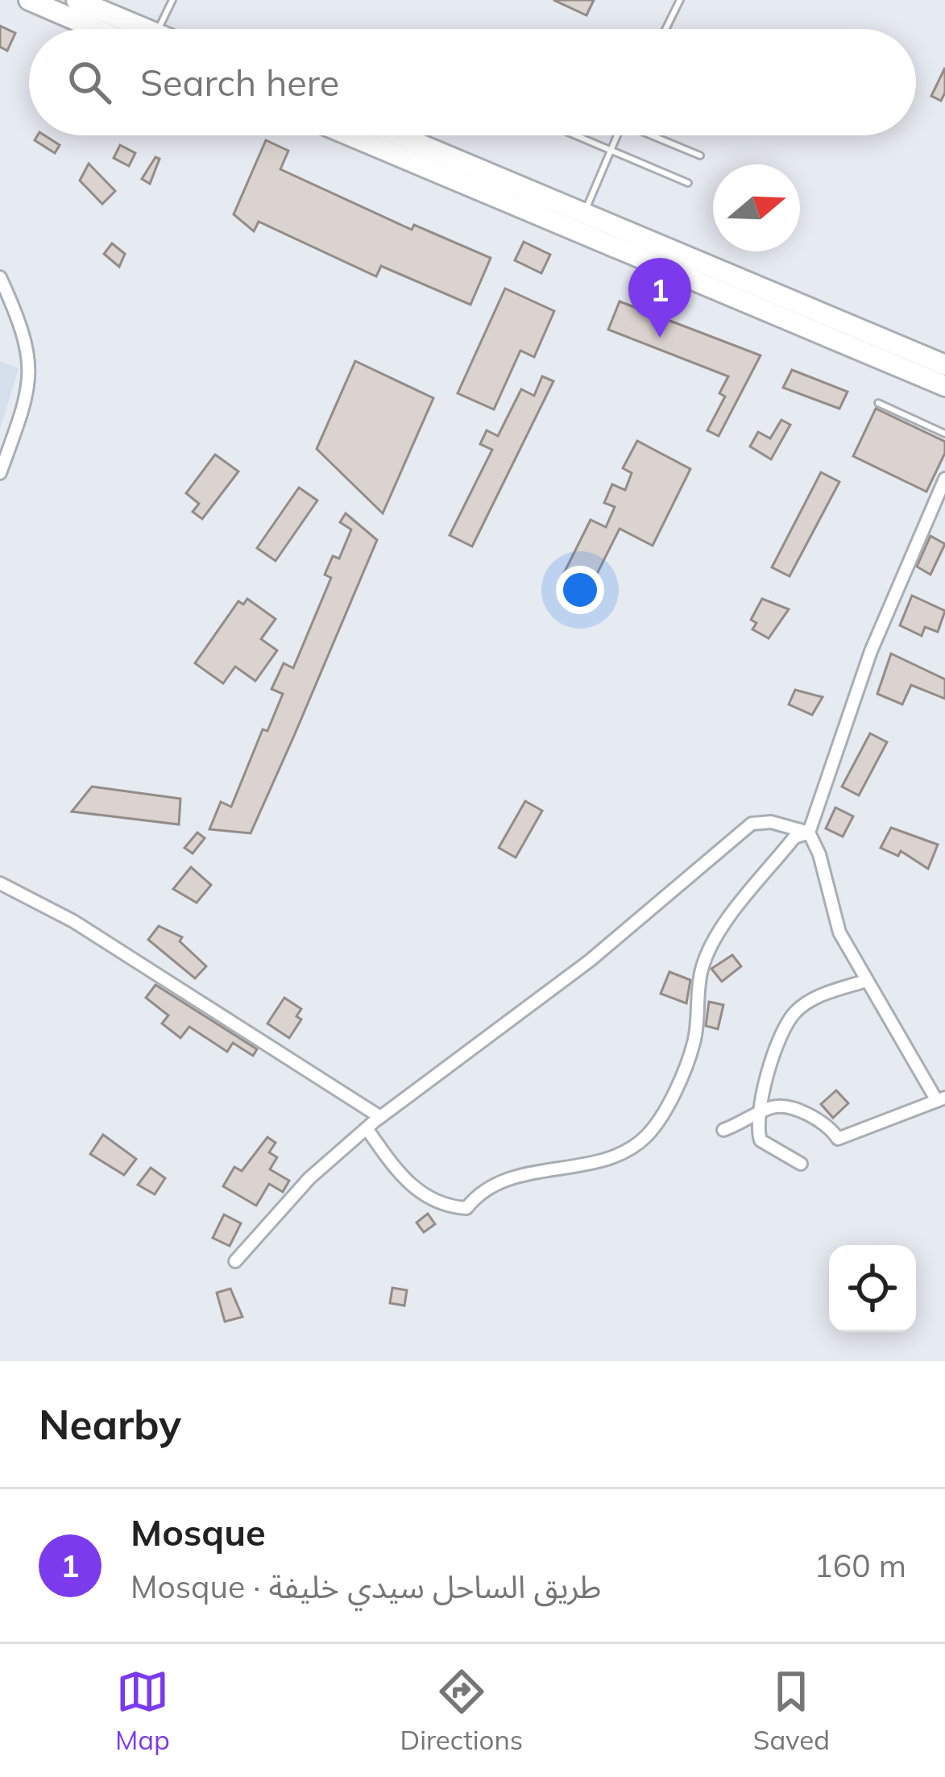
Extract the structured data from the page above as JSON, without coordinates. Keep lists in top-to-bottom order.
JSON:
{
  "north": "right",
  "page": {
    "search": "Search here",
    "pins": "1",
    "heading": "Nearby",
    "list": [
      {
        "mark": "1",
        "name": "Mosque",
        "note": "Mosque · طريق الساحل سيدي خليفة",
        "value": "160 m"
      }
    ],
    "nav": ["Map", "Directions", "Saved"]
  }
}
